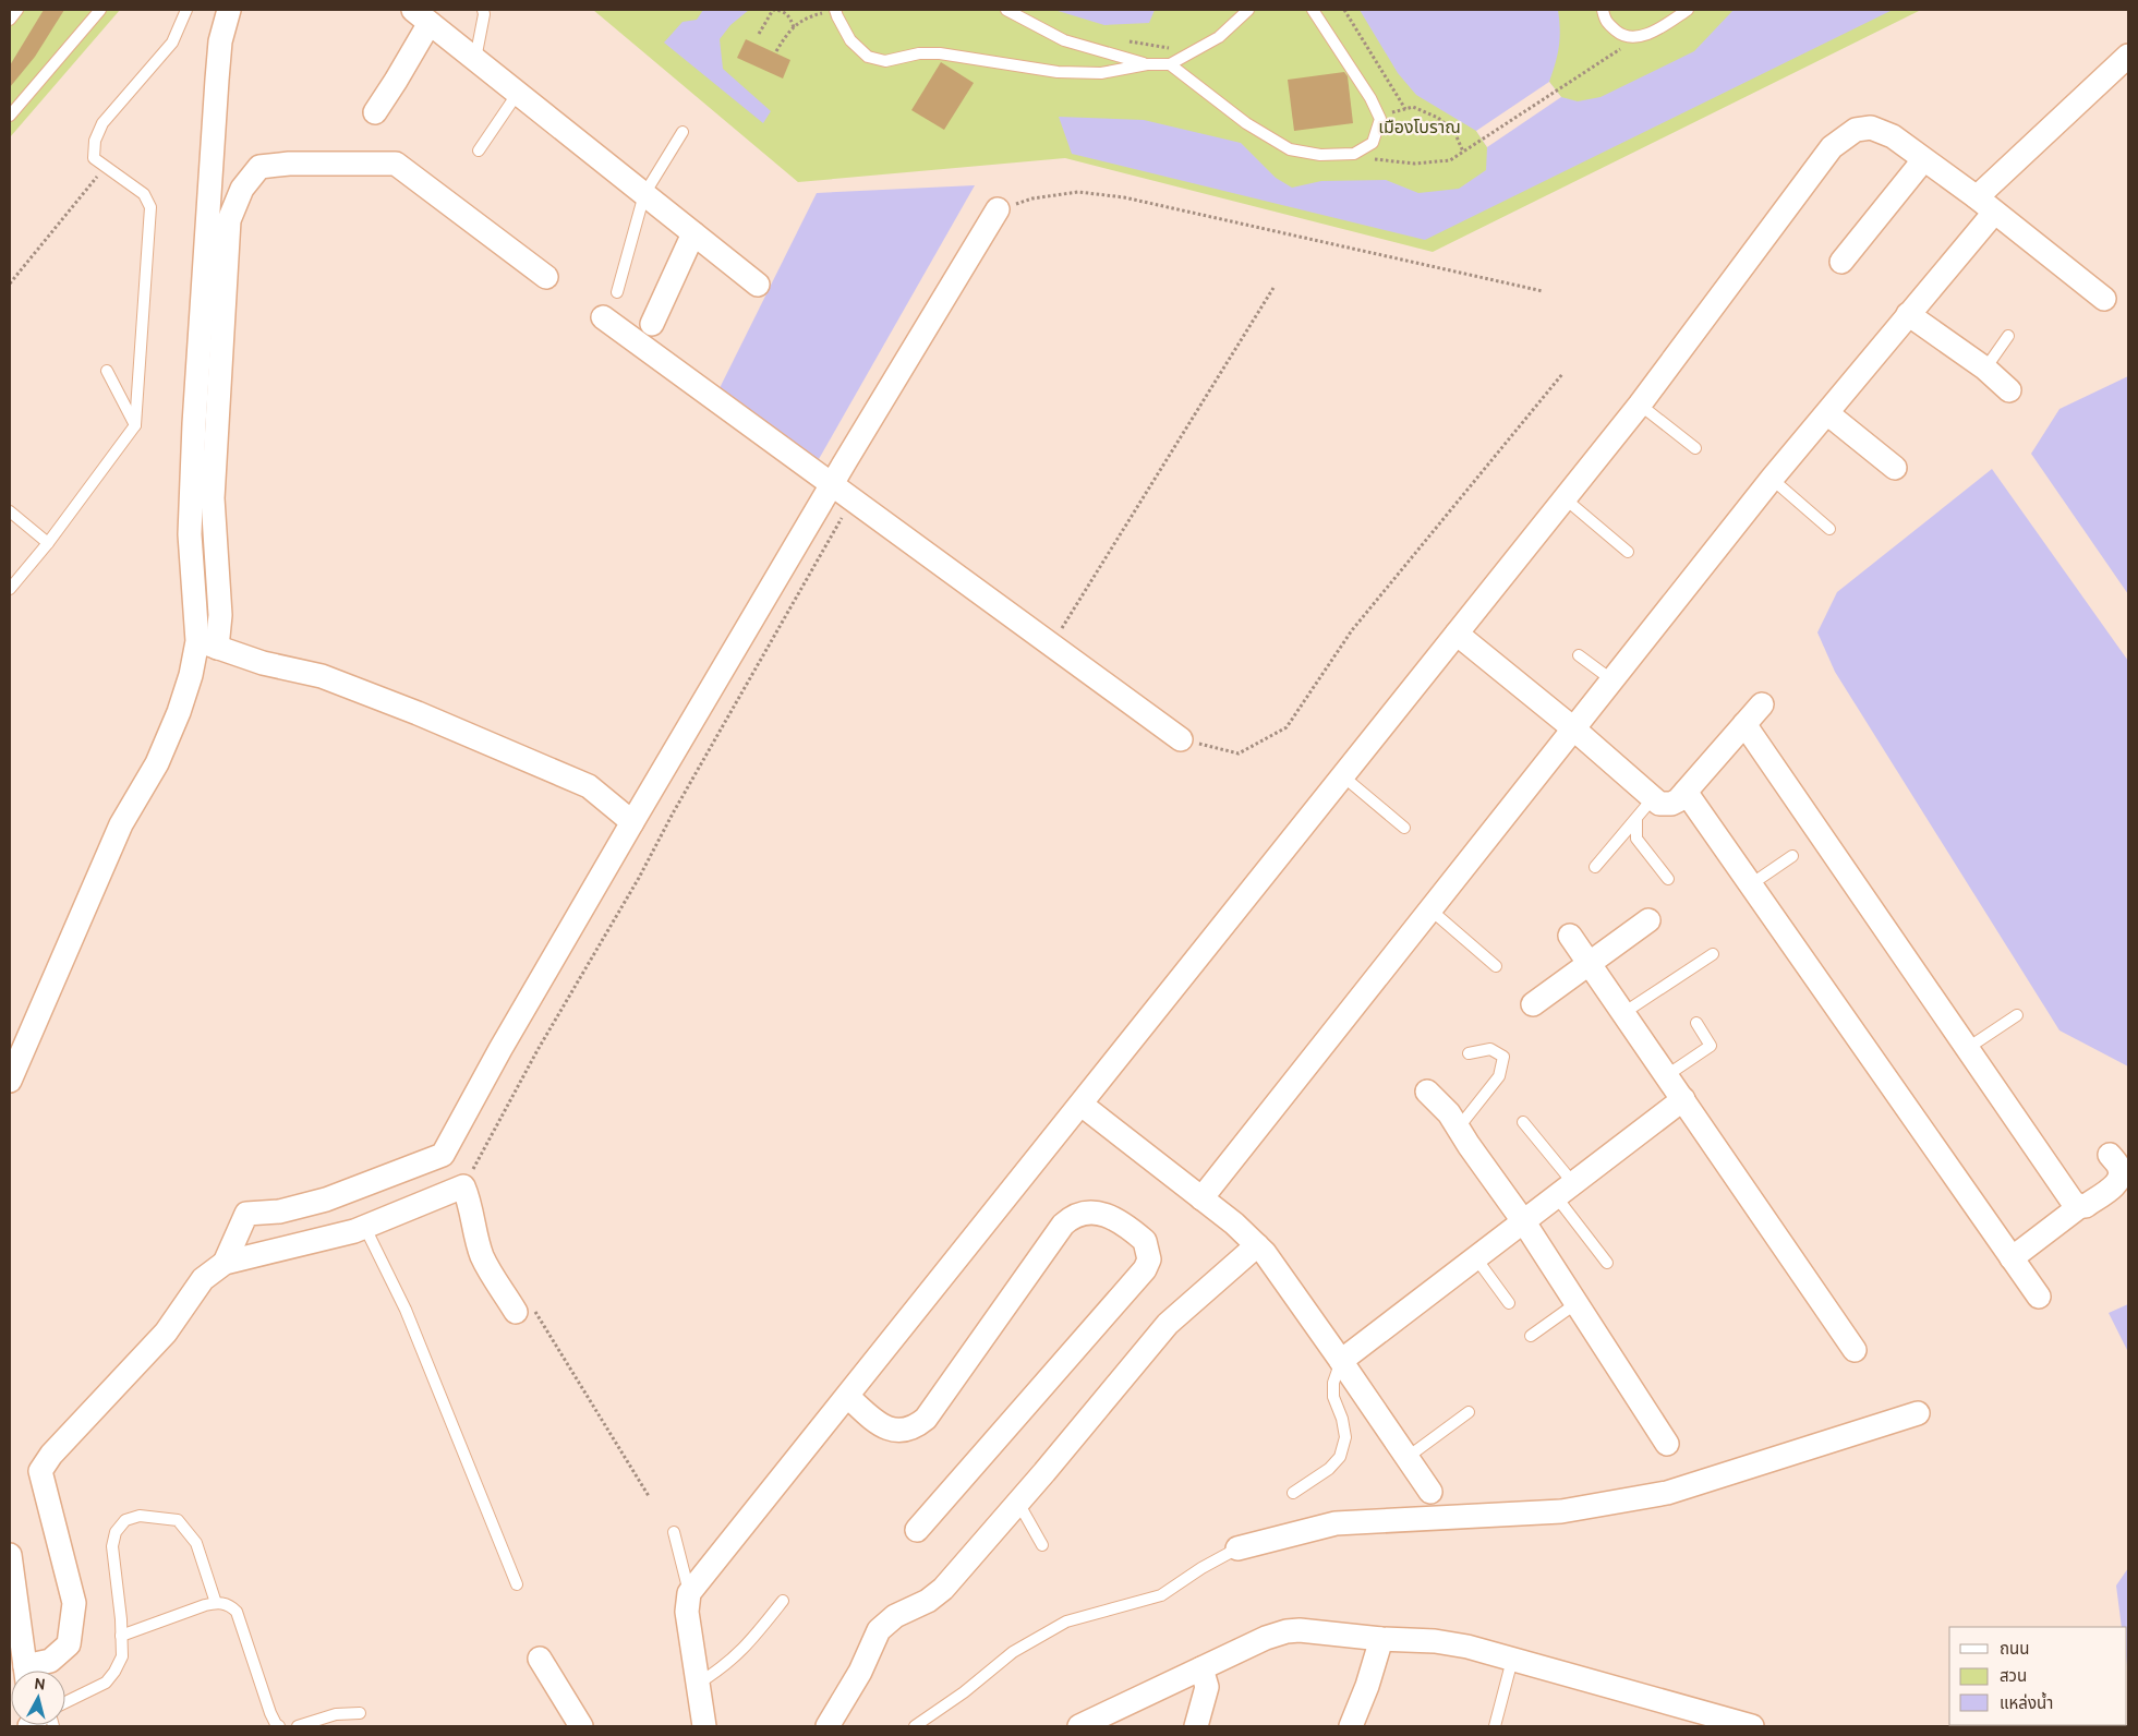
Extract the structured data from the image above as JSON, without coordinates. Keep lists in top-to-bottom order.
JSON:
{
  "parks": ["เมืองโบราณ"],
  "legend": ["ถนน", "สวน", "แหล่งน้ำ"],
  "north": "top"
}
